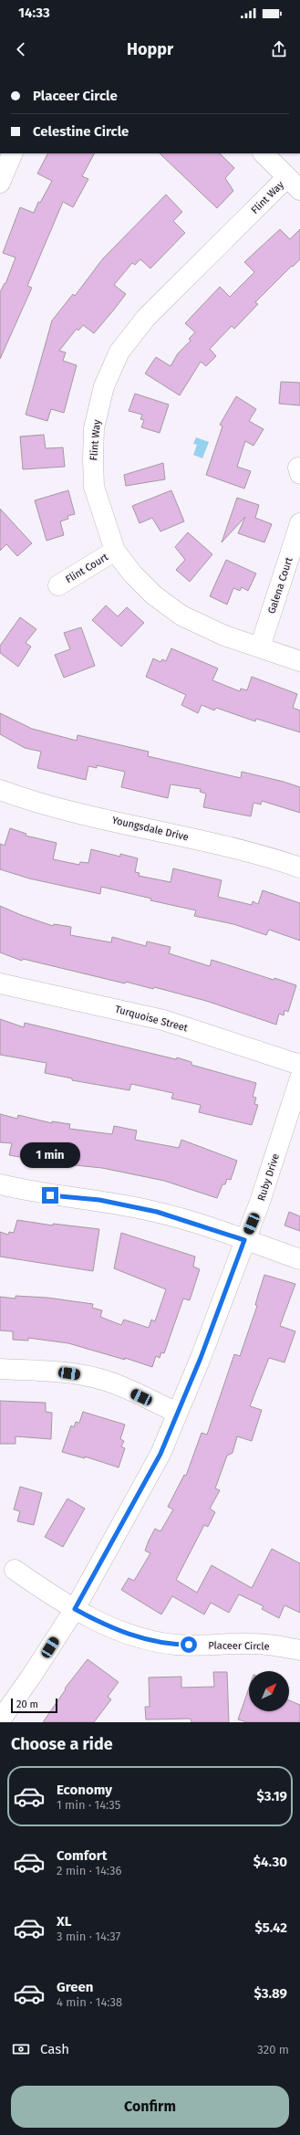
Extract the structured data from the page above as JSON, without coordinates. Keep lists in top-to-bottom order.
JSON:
{
  "streets": {
    "street": [
      "Flint Way",
      "Flint Court",
      "Galena Court",
      "Youngsdale Drive",
      "Turquoise Street",
      "Ruby Drive",
      "Placeer Circle"
    ]
  },
  "crossings": [
    ["Flint Way", "Flint Court"],
    ["Flint Way", "Galena Court"],
    ["Ruby Drive", "Placeer Circle"]
  ],
  "scale_bar": "20 m",
  "north": "top right",
  "page": {
    "status": "14:33",
    "header": "Hoppr",
    "banner": ["Placeer Circle", "Celestine Circle"],
    "bubble": "1 min",
    "scale": "20 m",
    "heading": "Choose a ride",
    "list": [
      {
        "name": "Economy",
        "note": "1 min · 14:35",
        "value": "$3.19"
      },
      {
        "name": "Comfort",
        "note": "2 min · 14:36",
        "value": "$4.30"
      },
      {
        "name": "XL",
        "note": "3 min · 14:37",
        "value": "$5.42"
      },
      {
        "name": "Green",
        "note": "4 min · 14:38",
        "value": "$3.89"
      }
    ],
    "pay": ["Cash", "320 m"],
    "buttons": "Confirm"
  }
}
